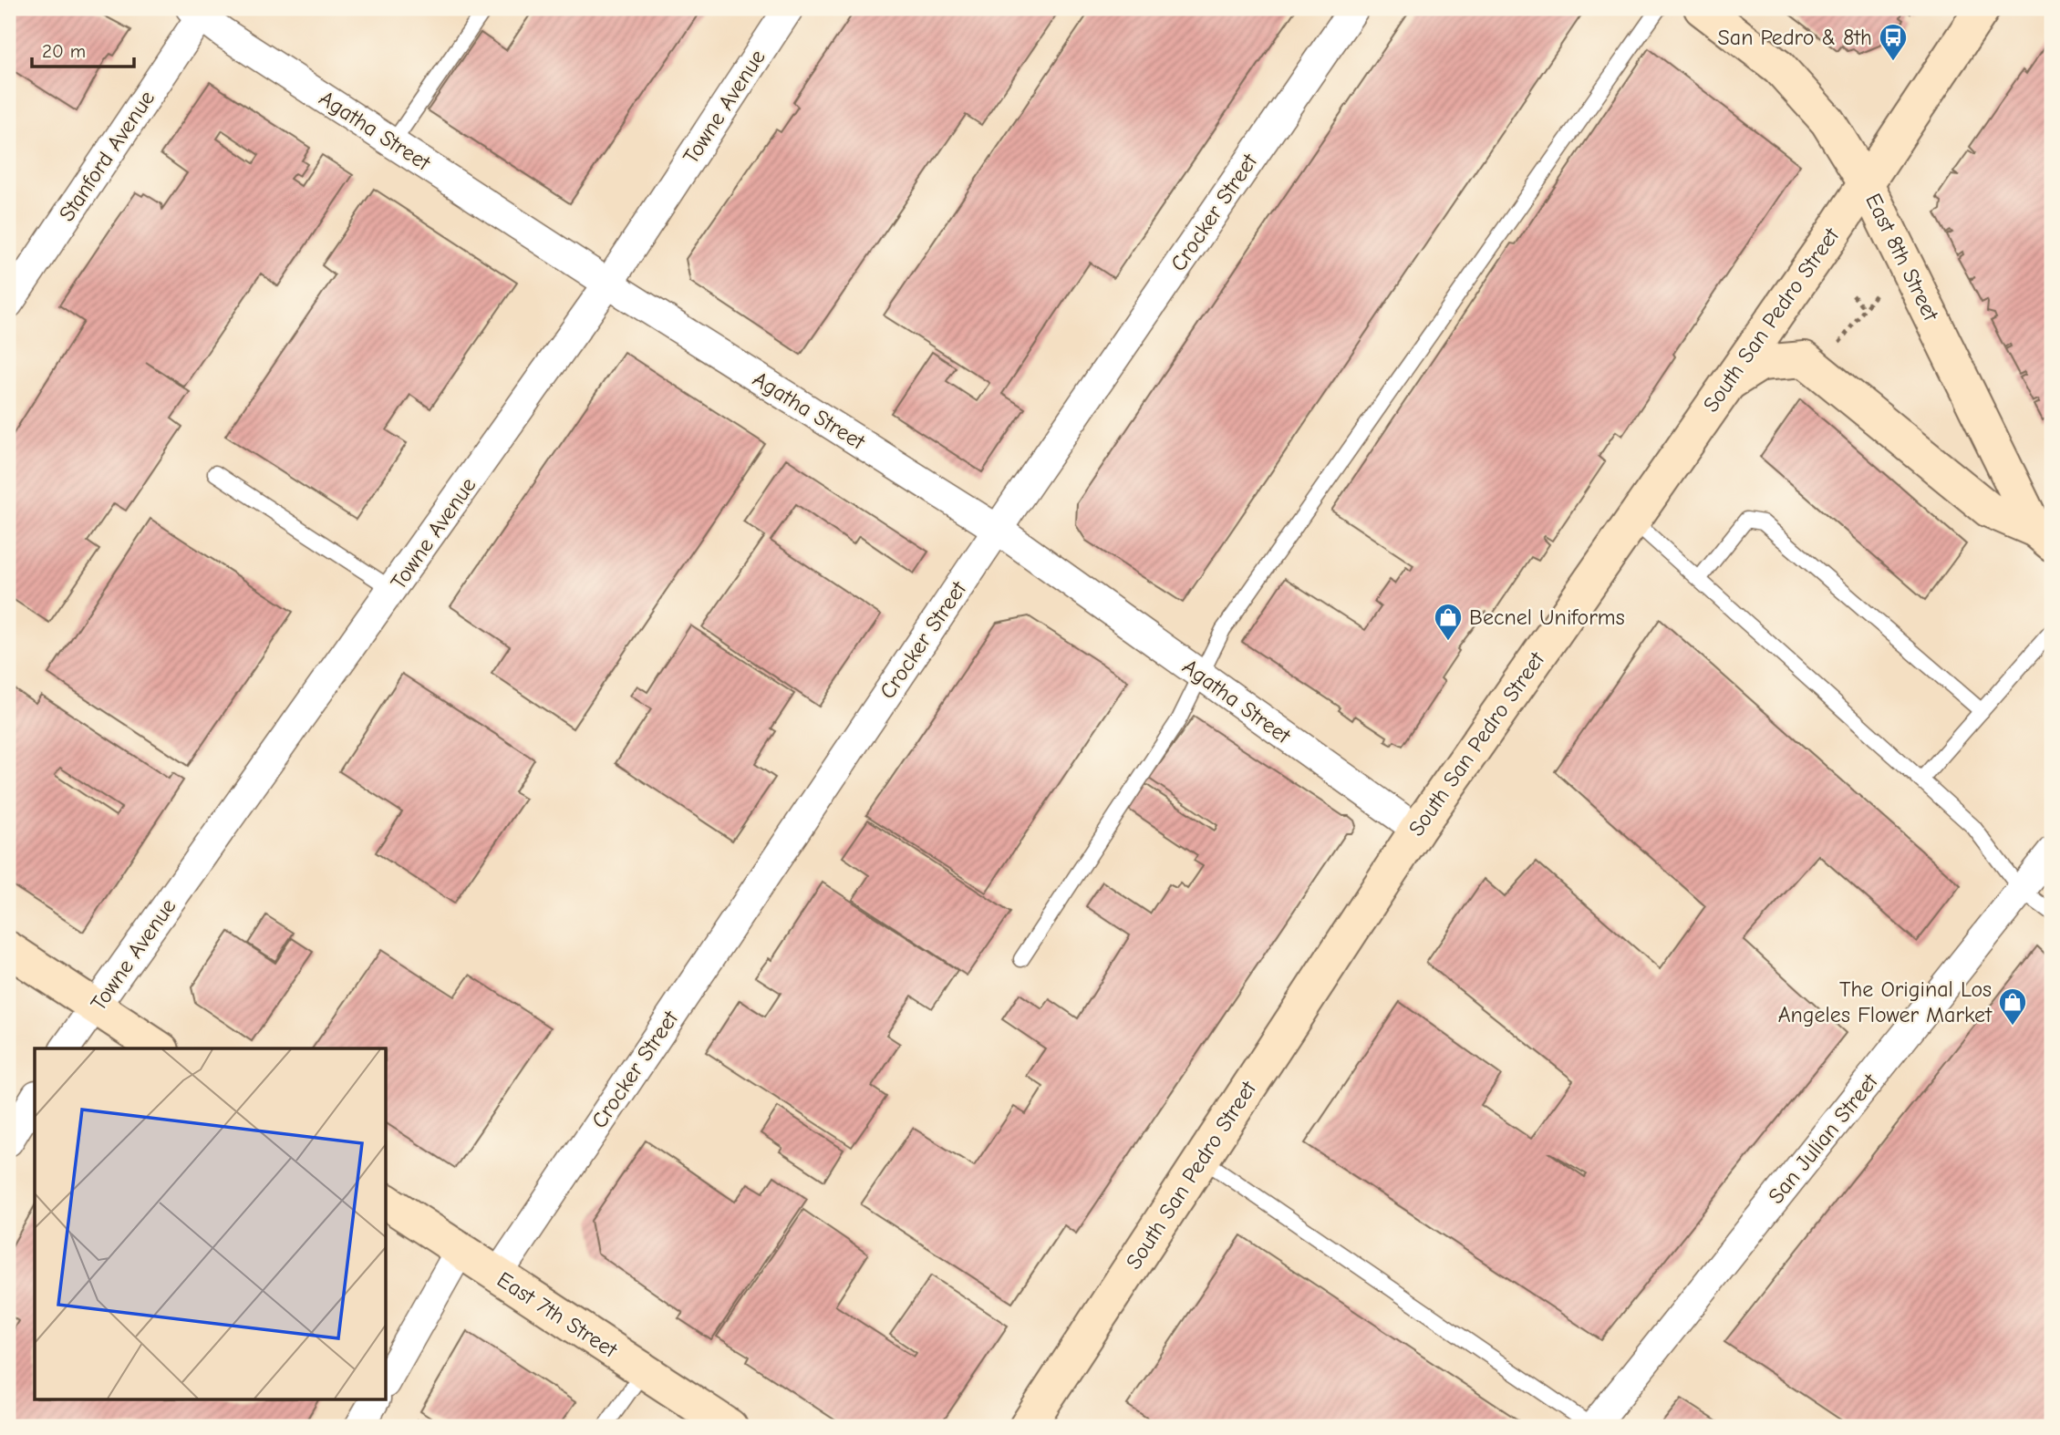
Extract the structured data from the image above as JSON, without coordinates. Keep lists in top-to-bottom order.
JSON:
{
  "streets": {
    "main road": ["East 8th Street", "South San Pedro Street", "East 7th Street"],
    "street": [
      "Towne Avenue",
      "Agatha Street",
      "Stanford Avenue",
      "Crocker Street",
      "San Julian Street"
    ]
  },
  "crossings": [
    ["Towne Avenue", "Agatha Street"],
    ["Agatha Street", "Stanford Avenue"],
    ["Agatha Street", "Crocker Street"],
    ["Agatha Street", "South San Pedro Street"],
    ["Crocker Street", "East 7th Street"],
    ["East 8th Street", "South San Pedro Street"]
  ],
  "places": {
    "bus stop": ["San Pedro & 8th"],
    "shop": ["Becnel Uniforms", "The Original Los Angeles Flower Market"]
  },
  "scale_bar": "20 m"
}
